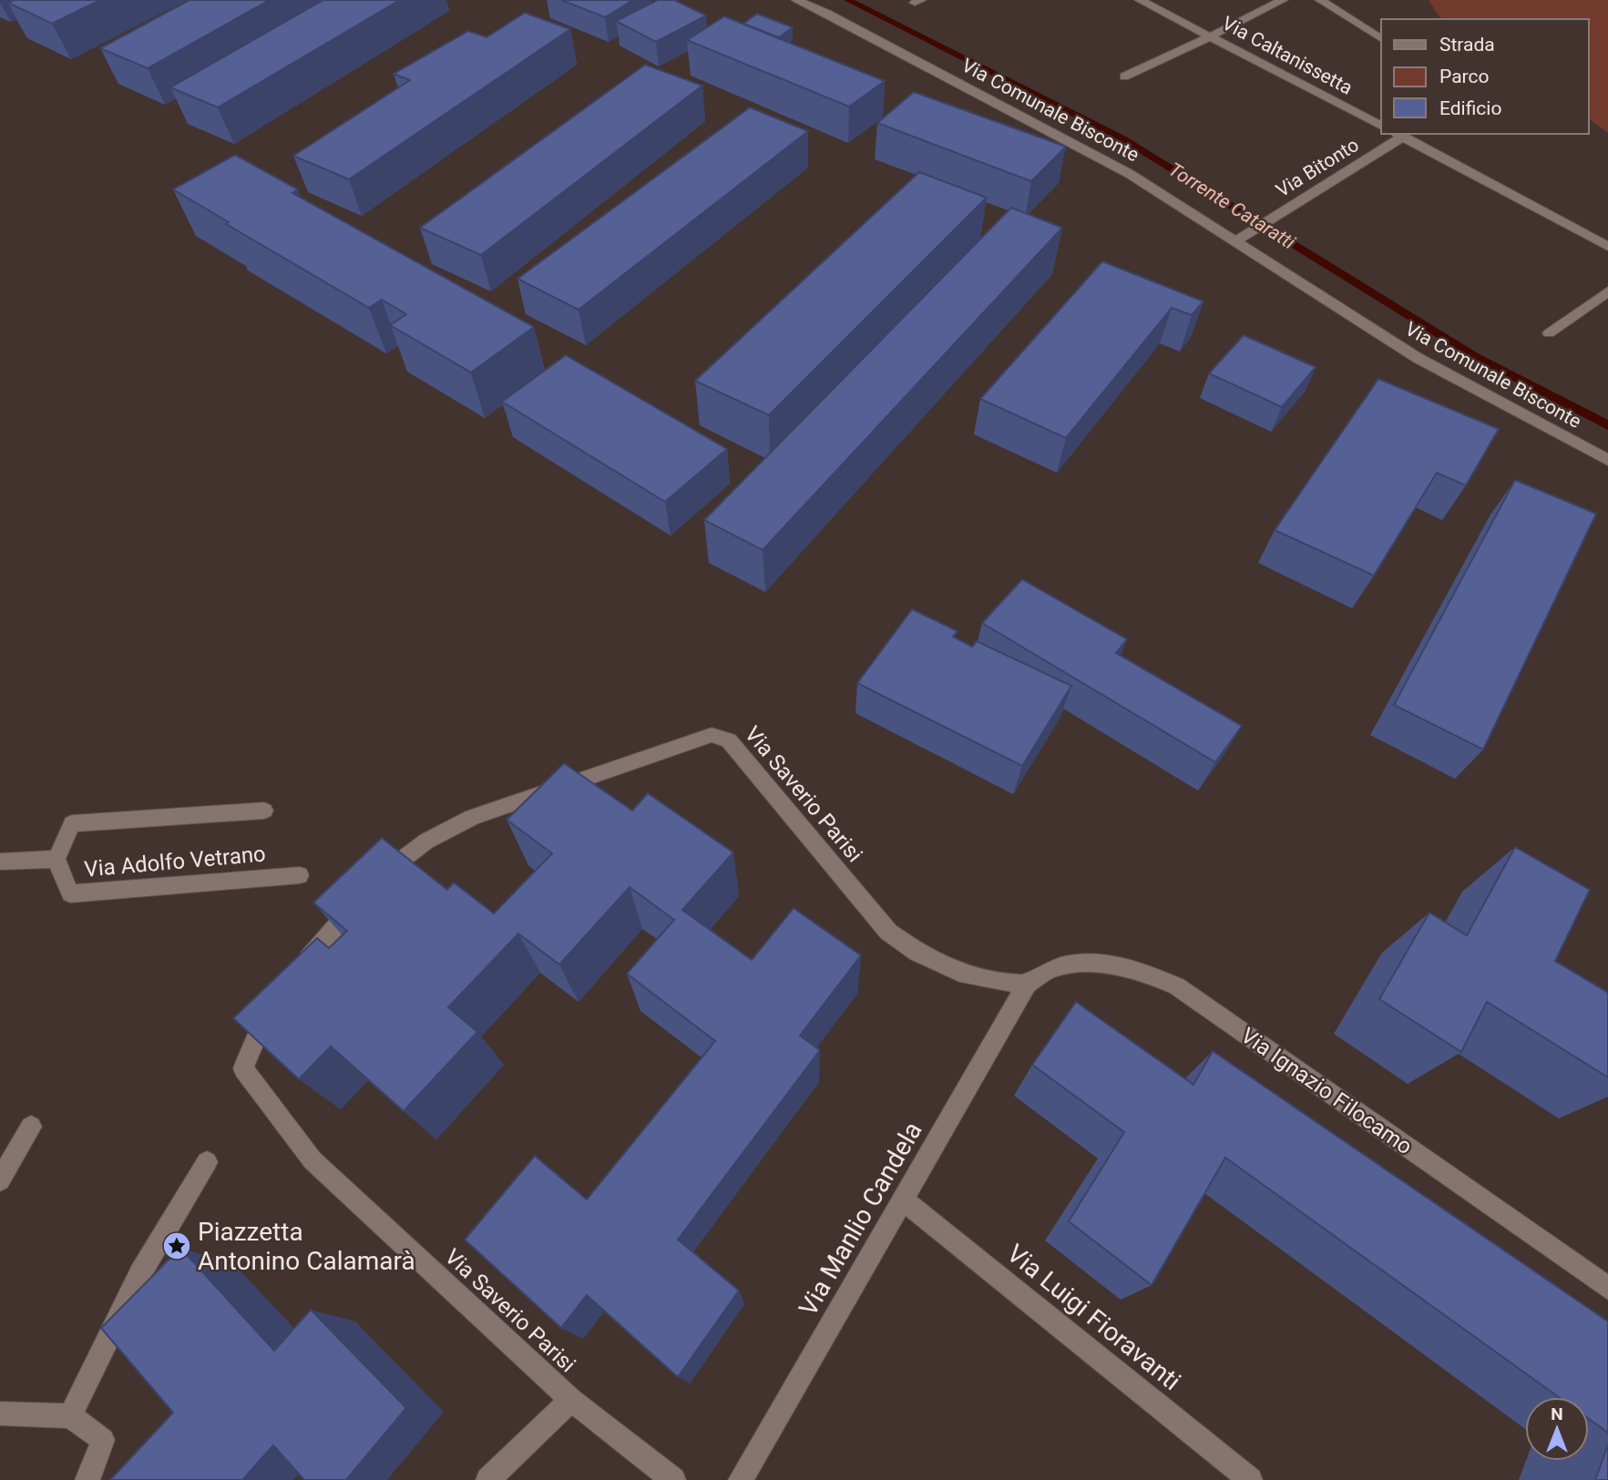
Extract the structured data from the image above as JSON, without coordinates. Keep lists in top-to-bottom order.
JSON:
{
  "streets": {
    "street": [
      "Via Caltanissetta",
      "Via Comunale Bisconte",
      "Via Bitonto",
      "Via Saverio Parisi",
      "Via Adolfo Vetrano",
      "Via Ignazio Filocamo",
      "Via Manlio Candela",
      "Via Luigi Fioravanti"
    ]
  },
  "crossings": [
    ["Via Comunale Bisconte", "Via Bitonto"],
    ["Via Saverio Parisi", "Via Ignazio Filocamo"],
    ["Via Saverio Parisi", "Via Manlio Candela"],
    ["Via Ignazio Filocamo", "Via Manlio Candela"],
    ["Via Manlio Candela", "Via Luigi Fioravanti"]
  ],
  "water": ["Torrente Cataratti"],
  "places": {
    "place": ["Piazzetta Antonino Calamarà"]
  },
  "legend": ["Strada", "Parco", "Edificio"],
  "north": "top"
}
